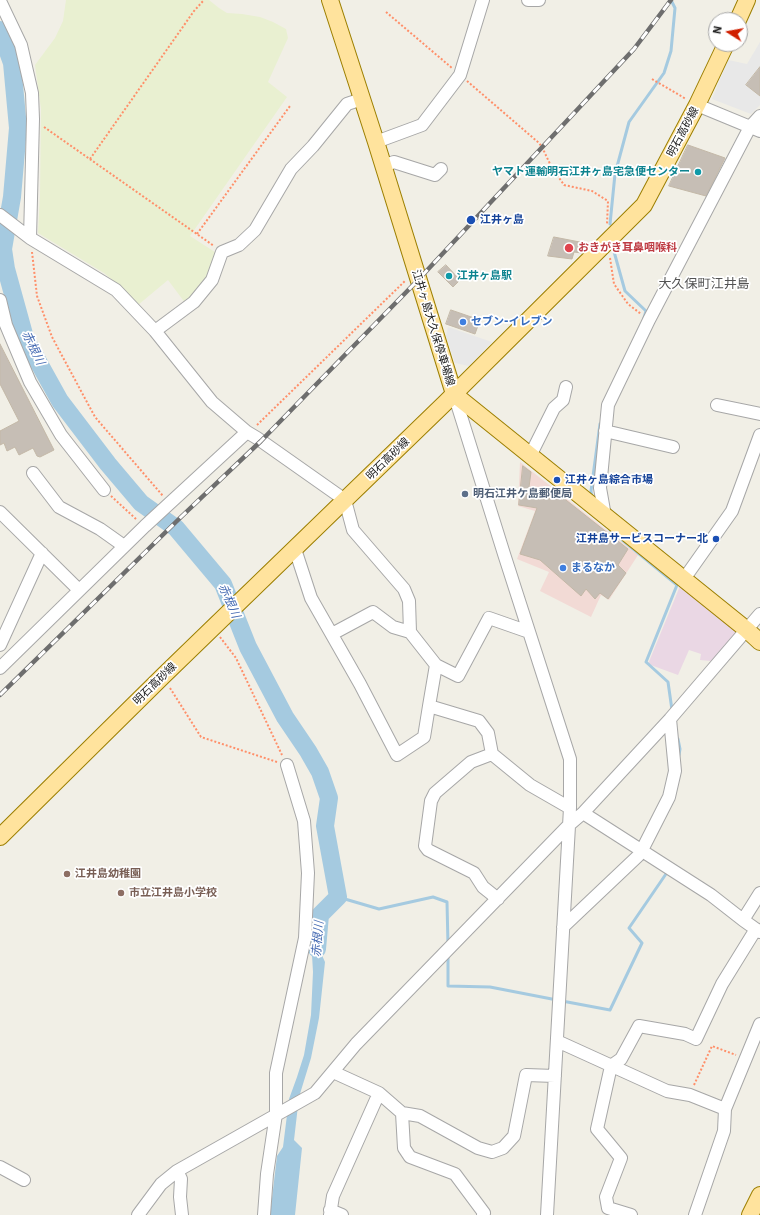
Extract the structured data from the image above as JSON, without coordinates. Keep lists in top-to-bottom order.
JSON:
{
  "streets": {
    "main road": ["明石高砂線", "江井ヶ島大久保停車場線"]
  },
  "crossings": [
    ["明石高砂線", "江井ヶ島大久保停車場線"]
  ],
  "districts": ["大久保町江井島"],
  "water": ["赤根川"],
  "places": [
    "ヤマト運輸明石江井ヶ島宅急便センター",
    "江井ヶ島",
    "おきがき耳鼻咽喉科",
    "江井ヶ島駅",
    "セブン-イレブン",
    "江井ヶ島綜合市場",
    "明石江井ケ島郵便局",
    "江井島サービスコーナー北",
    "まるなか",
    "江井島幼稚園",
    "市立江井島小学校"
  ],
  "north": "left"
}
